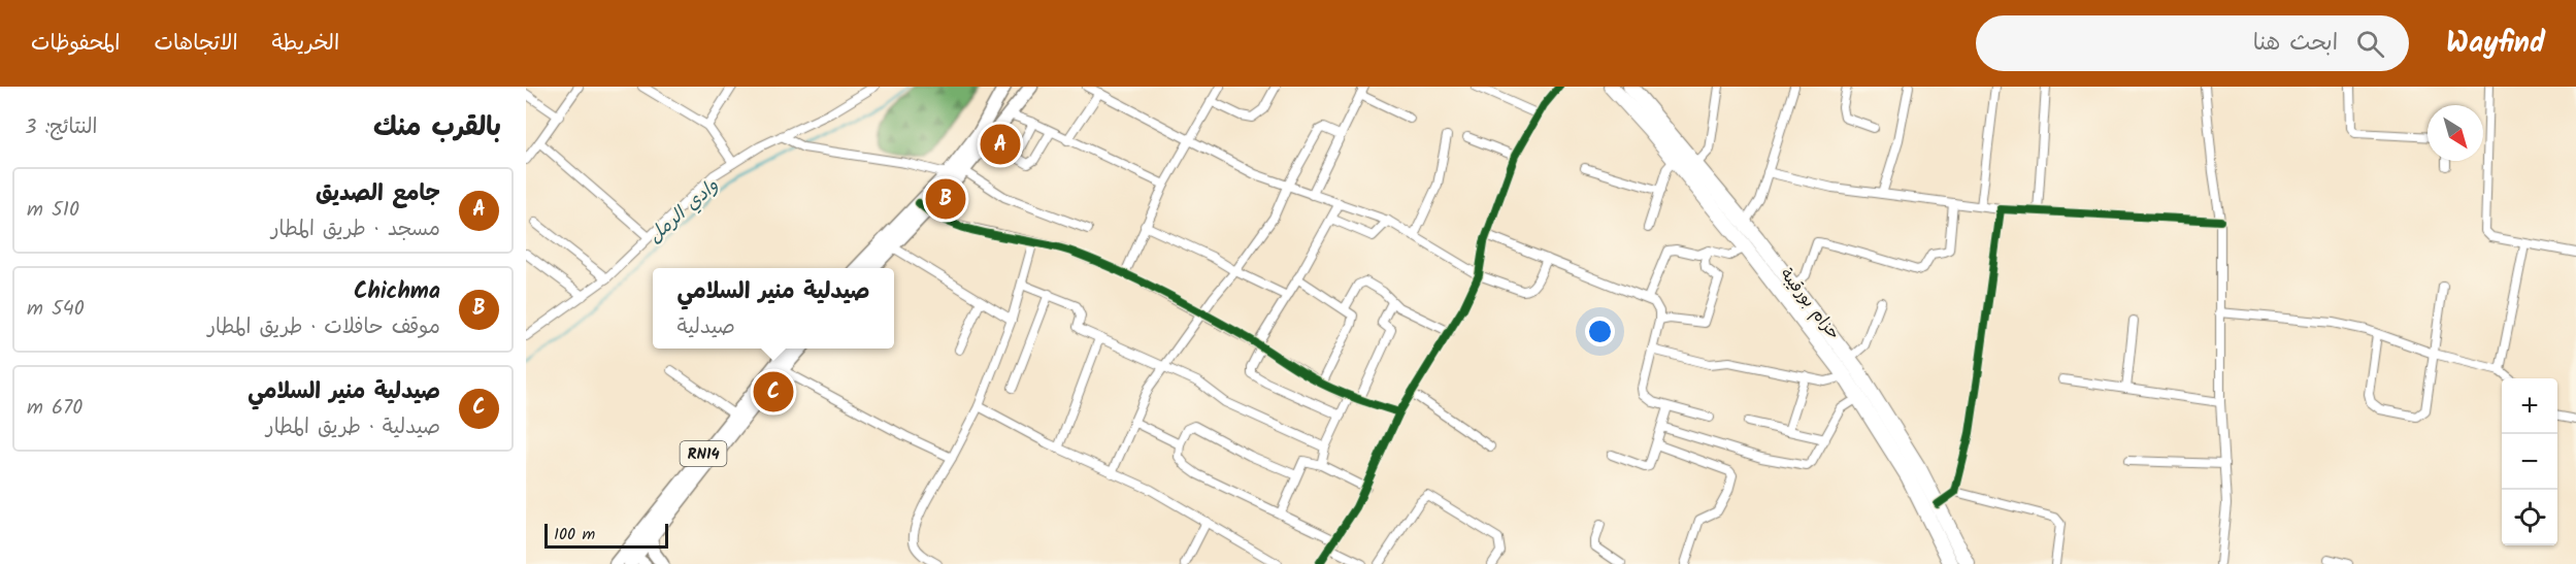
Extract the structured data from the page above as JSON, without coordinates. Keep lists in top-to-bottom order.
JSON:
{
  "streets": {
    "highway": ["حزام بورقيبة"],
    "main road": ["RN14"]
  },
  "water": ["وادي الرمل"],
  "scale_bar": "100 m",
  "north": "bottom right",
  "page": {
    "header": "Wayfind",
    "search": "ابحث هنا",
    "nav": ["الخريطة", "الاتجاهات", "المحفوظات"],
    "heading": ["بالقرب منك", "النتائج: 3"],
    "pins": ["A", "B", "C"],
    "list": [
      {
        "mark": "A",
        "name": "جامع الصديق",
        "note": "مسجد · طريق المطار",
        "value": "510 m"
      },
      {
        "mark": "B",
        "name": "Chichma",
        "note": "موقف حافلات · طريق المطار",
        "value": "540 m"
      },
      {
        "mark": "C",
        "name": "صيدلية منير السلامي",
        "note": "صيدلية · طريق المطار",
        "value": "670 m"
      }
    ],
    "popup": ["صيدلية منير السلامي", "صيدلية"],
    "map_buttons": ["+", "−"],
    "scale": "100 m"
  }
}
